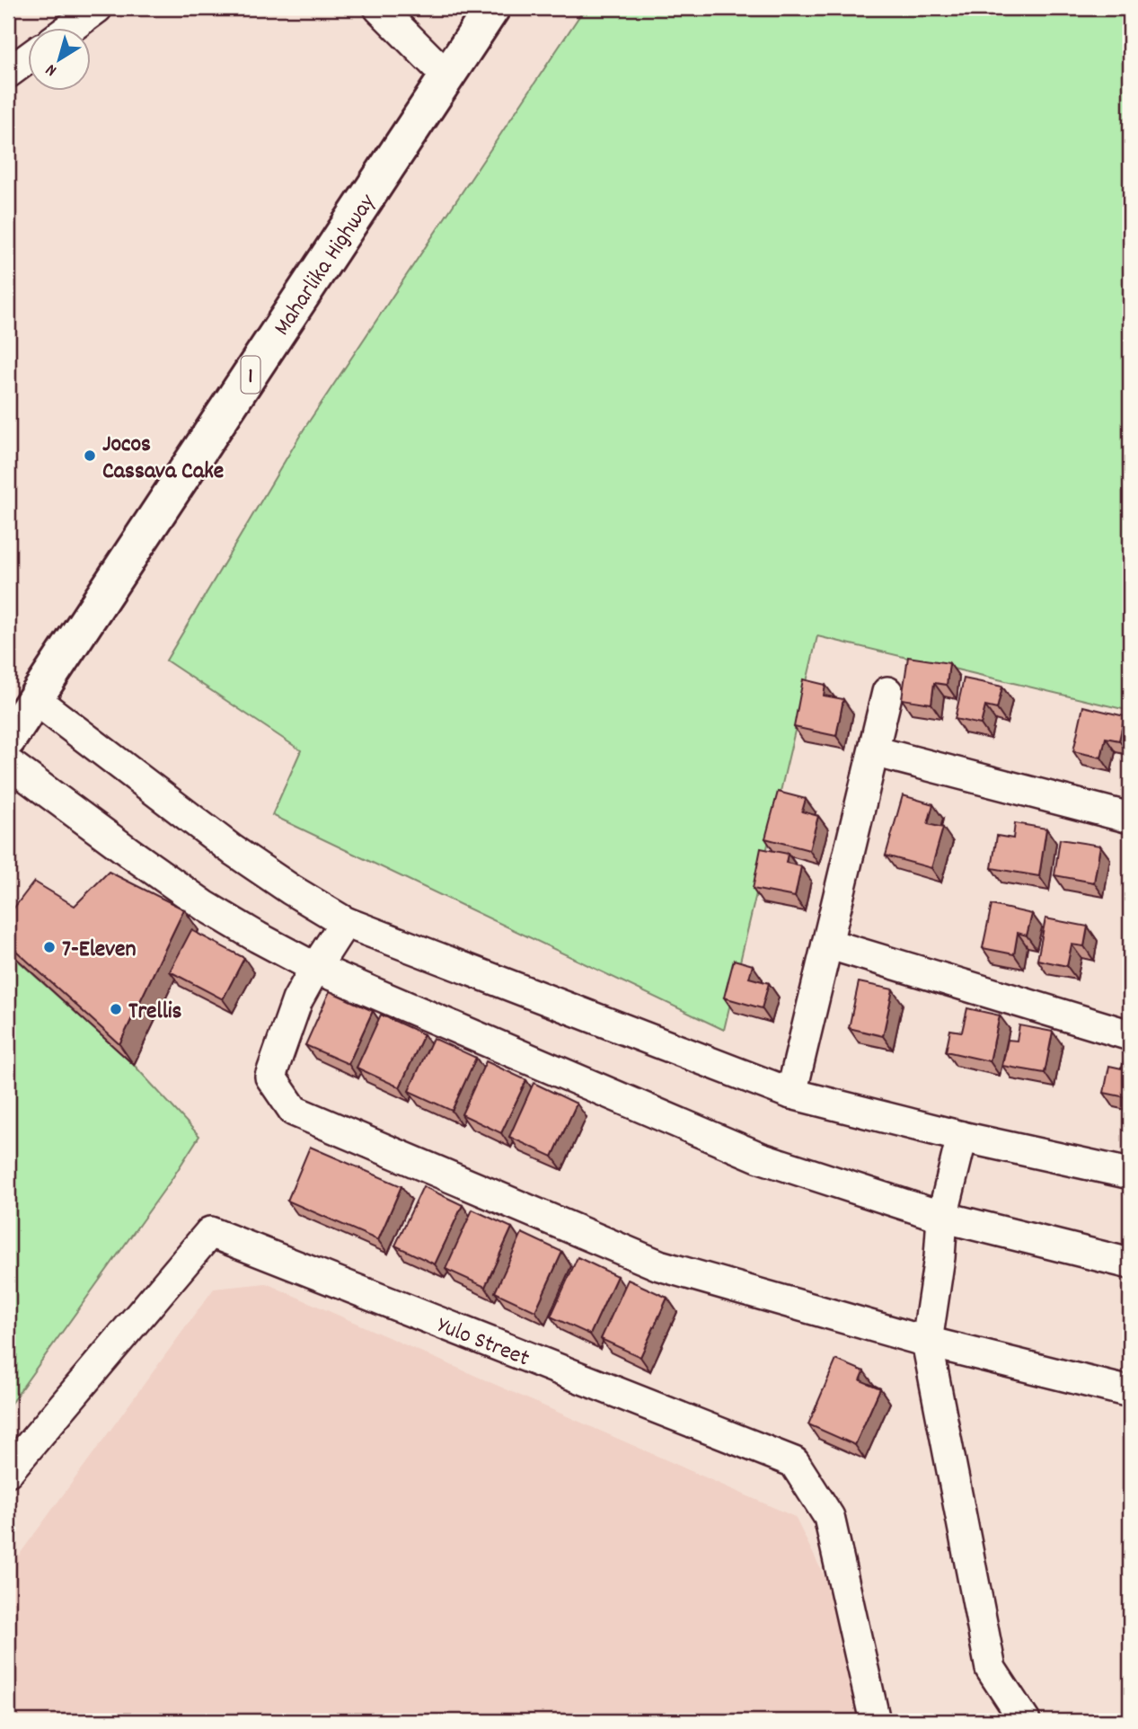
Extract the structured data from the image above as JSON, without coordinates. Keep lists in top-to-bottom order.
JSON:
{
  "streets": {
    "highway": ["Maharlika Highway", "1"],
    "street": ["Yulo Street"]
  },
  "places": ["Jocos Cassava Cake", "7-Eleven", "Trellis"],
  "north": "bottom left"
}
